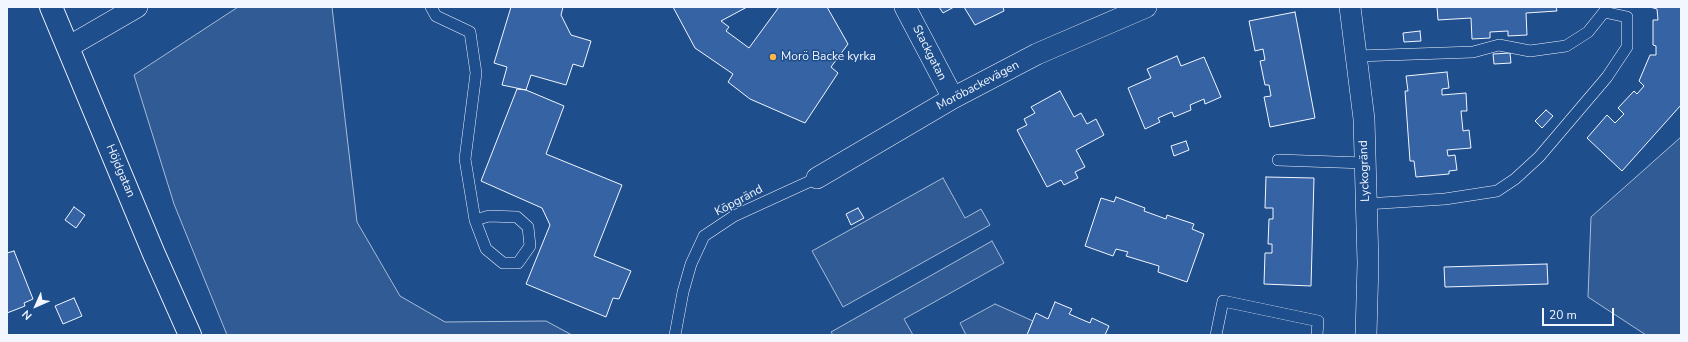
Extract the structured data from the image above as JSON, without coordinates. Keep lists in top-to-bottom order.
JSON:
{
  "streets": {
    "street": [
      "Stackgatan",
      "Moröbackevägen",
      "Höjdgatan",
      "Lyckogränd"
    ],
    "lane": ["Köpgränd"]
  },
  "crossings": [
    ["Stackgatan", "Moröbackevägen"],
    ["Moröbackevägen", "Köpgränd"]
  ],
  "places": ["Morö Backe kyrka"],
  "scale_bar": "20 m",
  "north": "bottom left"
}
